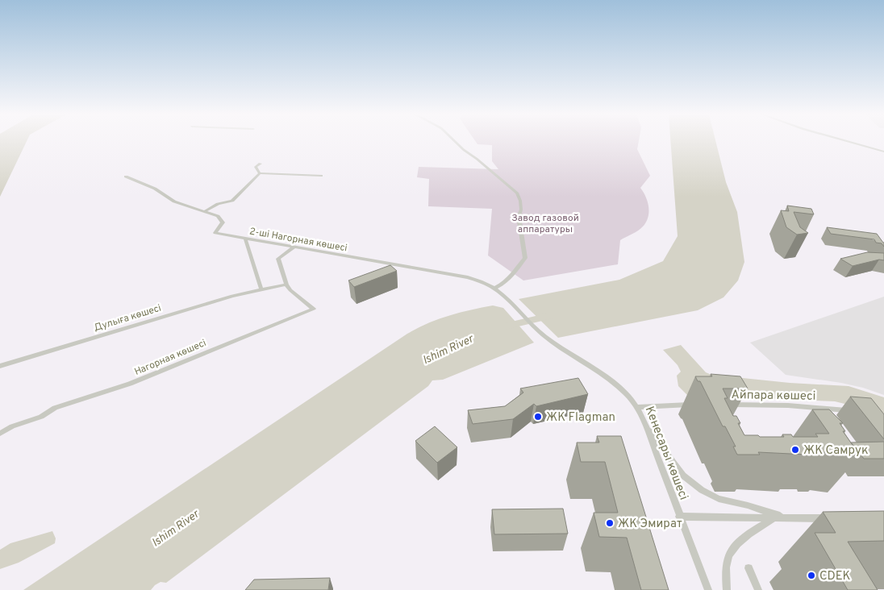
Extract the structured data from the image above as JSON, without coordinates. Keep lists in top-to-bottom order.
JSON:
{
  "streets": {
    "street": [
      "2-ші Нагорная көшесі",
      "Дулыға көшесі",
      "Нагорная көшесі",
      "Айпара көшесі",
      "Кенесары көшесі"
    ]
  },
  "crossings": [
    ["2-ші Нагорная көшесі", "Кенесары көшесі"],
    ["Дулыға көшесі", "Нагорная көшесі"]
  ],
  "water": ["Ishim River"],
  "parks": ["Завод газовой аппаратуры"],
  "places": [
    "ЖК Flagman",
    "ЖК Самрук",
    "ЖК Эмират",
    "CDEK"
  ]
}
